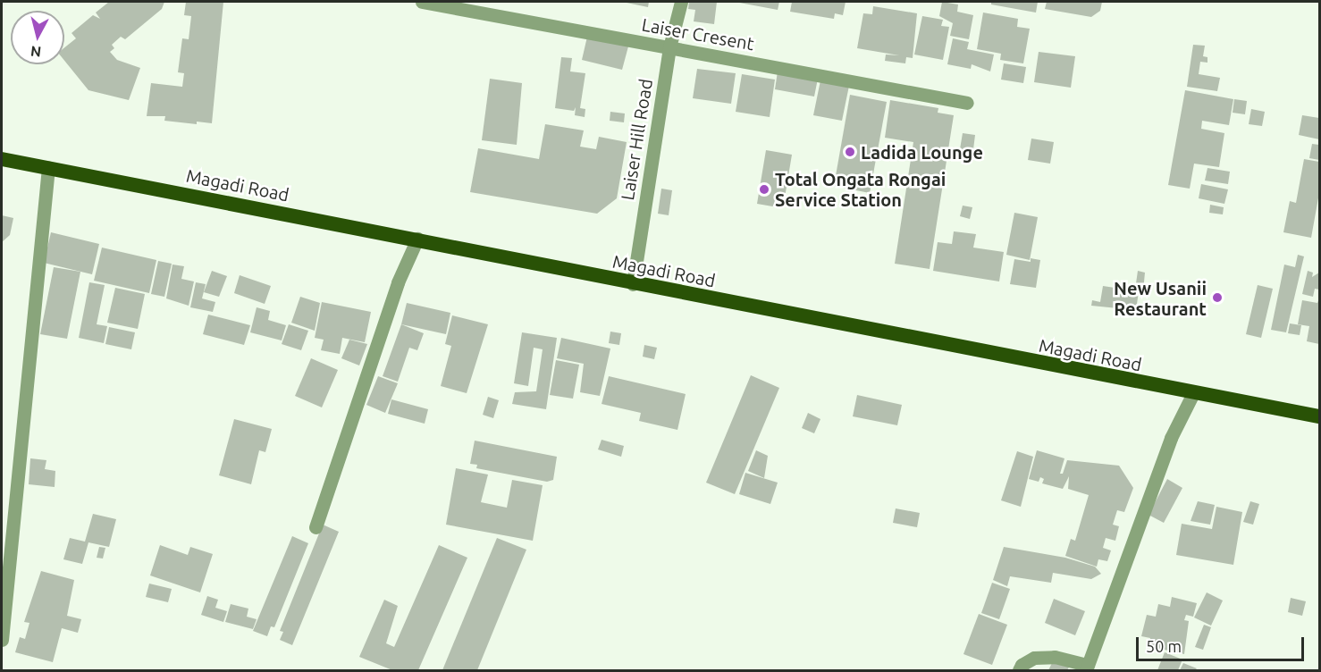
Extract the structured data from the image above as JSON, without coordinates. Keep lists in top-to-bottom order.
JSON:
{
  "streets": {
    "highway": ["Magadi Road"],
    "street": ["Laiser Cresent", "Laiser Hill Road"]
  },
  "crossings": [
    ["Laiser Cresent", "Laiser Hill Road"],
    ["Laiser Hill Road", "Magadi Road"]
  ],
  "places": ["Ladida Lounge", "Total Ongata Rongai Service Station", "New Usanii Restaurant"],
  "scale_bar": "50 m",
  "north": "bottom"
}
